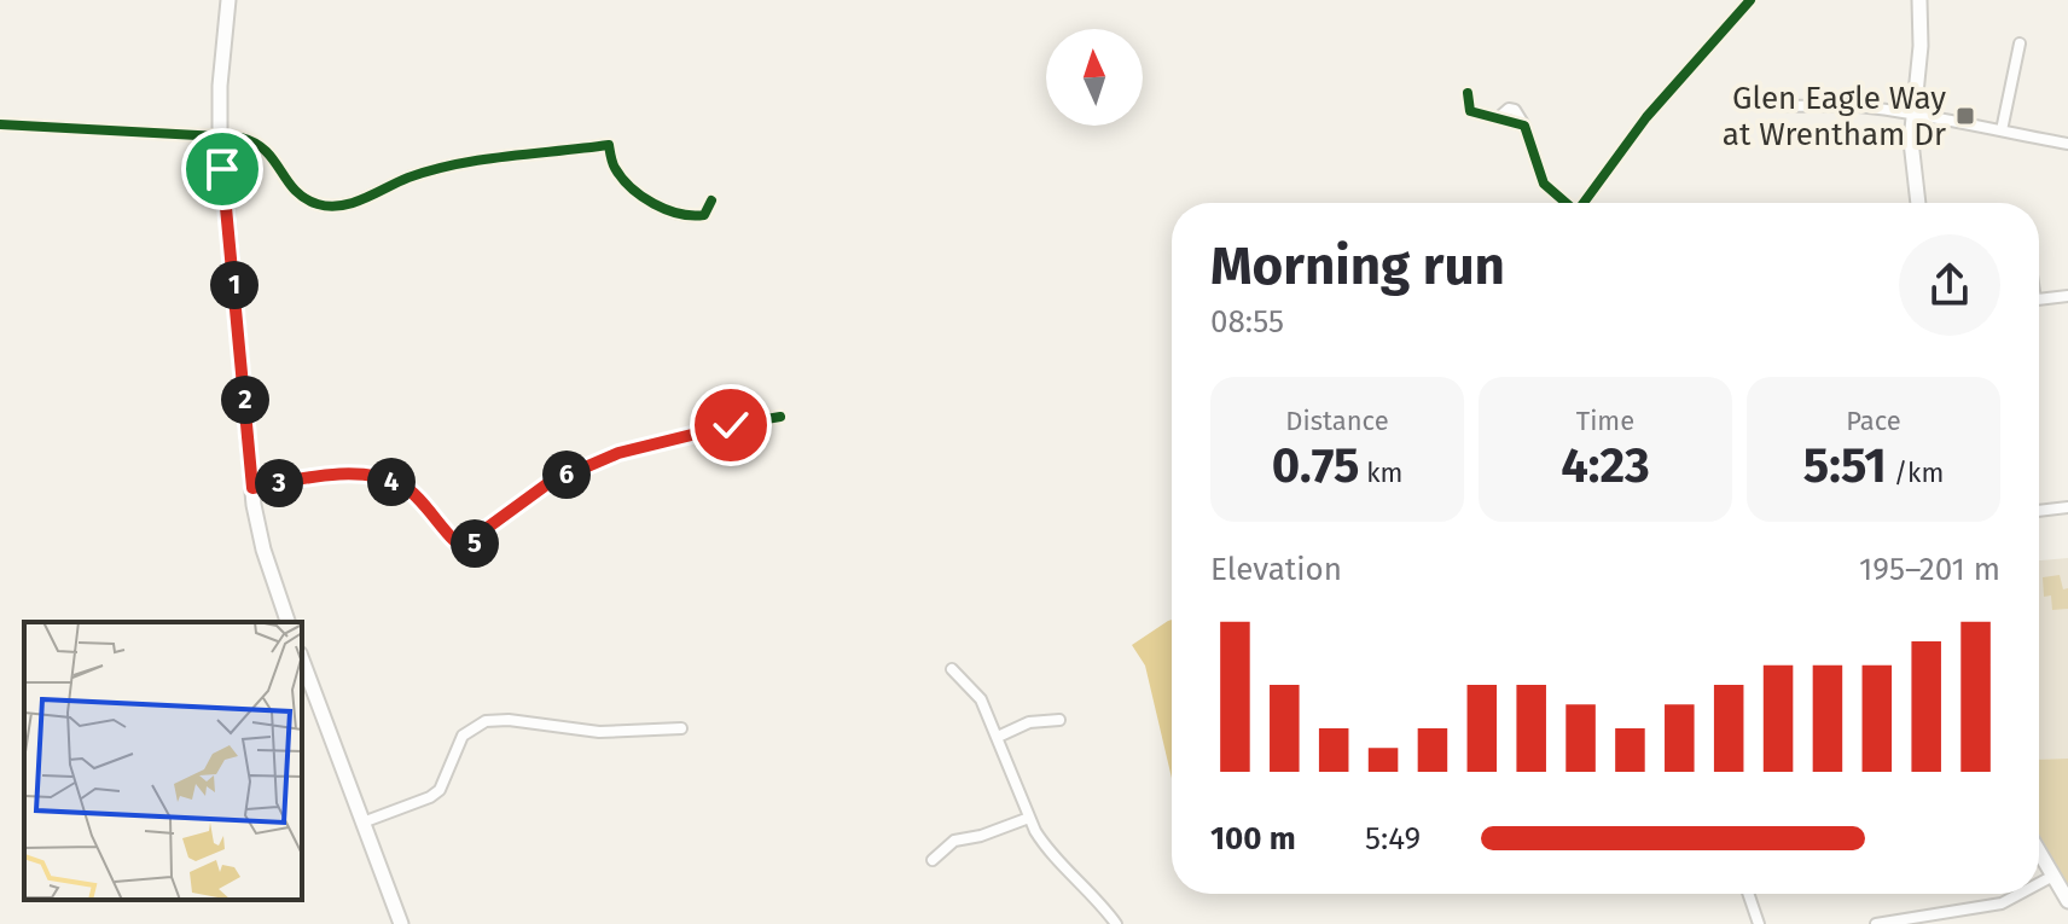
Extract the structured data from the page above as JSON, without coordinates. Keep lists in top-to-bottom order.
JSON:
{
  "places": {
    "transit": ["Glen Eagle Way at Wrentham Dr"]
  },
  "north": "top",
  "page": {
    "heading": ["Morning run", "08:55"],
    "pins": [
      "1",
      "2",
      "6",
      "4",
      "3",
      "5"
    ],
    "stats": [
      ["Distance", "0.75 km"],
      ["Time", "4:23"],
      ["Pace", "5:51 /km"]
    ],
    "chart": ["Elevation", "195–201 m"],
    "list": [
      {
        "name": "100 m",
        "note": "5:49"
      }
    ]
  }
}
